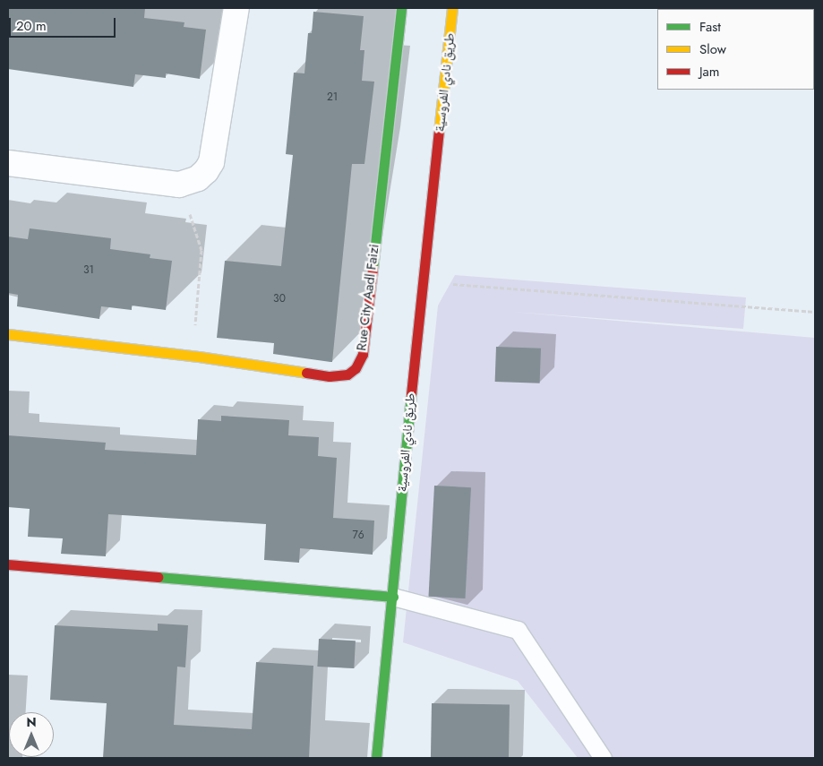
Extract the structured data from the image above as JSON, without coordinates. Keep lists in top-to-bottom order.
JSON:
{
  "streets": {
    "main road": ["طريق نادي الفروسية", "Rue City Aadl Faizi"]
  },
  "house_numbers": [
    "21",
    "31",
    "30",
    "76"
  ],
  "legend": ["Fast", "Slow", "Jam"],
  "scale_bar": "20 m",
  "north": "top"
}
